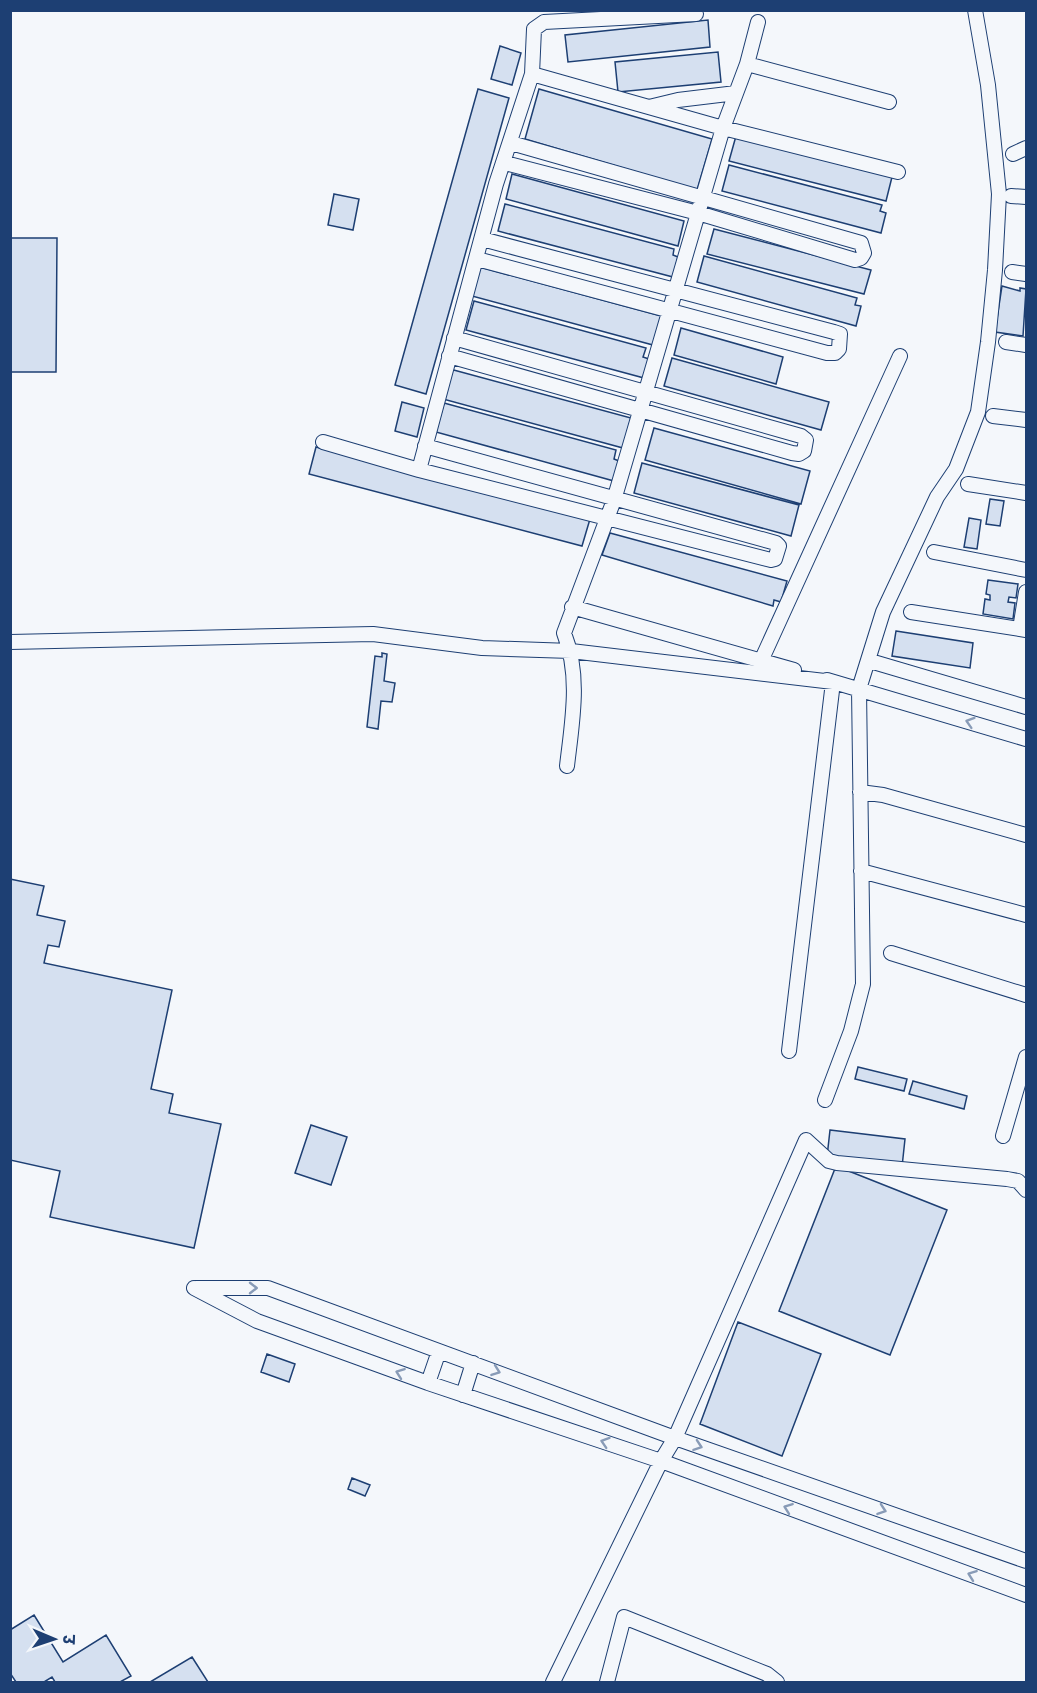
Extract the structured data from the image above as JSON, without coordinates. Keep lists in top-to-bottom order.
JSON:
{
  "north": "right"
}
